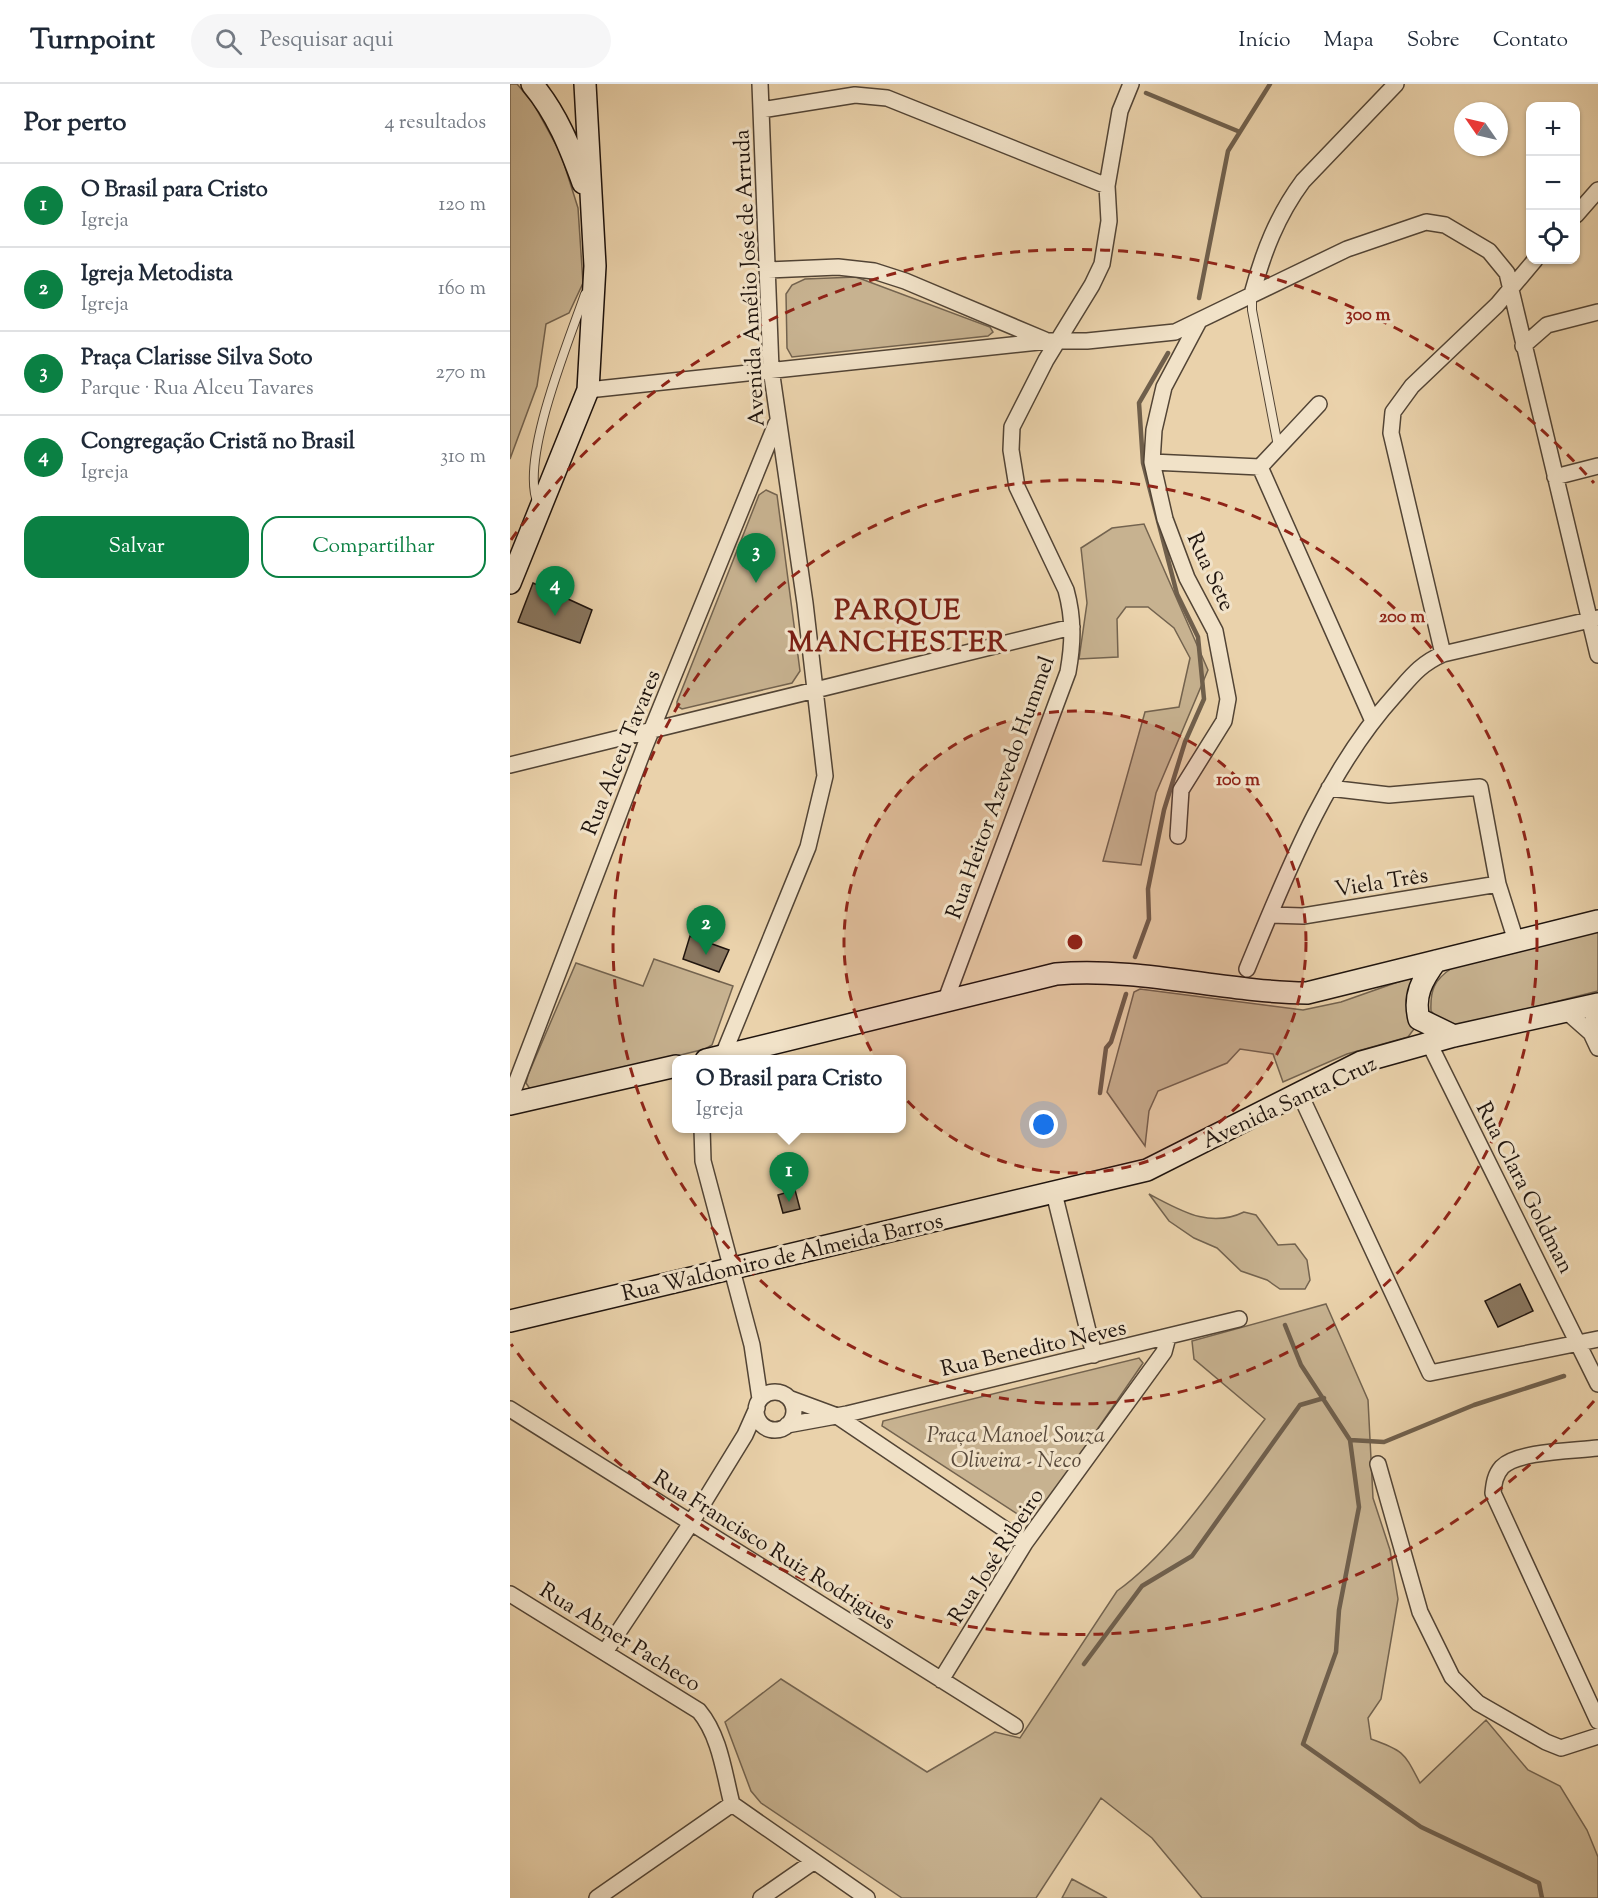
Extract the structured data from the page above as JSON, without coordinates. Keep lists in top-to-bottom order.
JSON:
{
  "streets": {
    "main road": ["Avenida Santa Cruz", "Rua Waldomiro de Almeida Barros"],
    "street": [
      "Avenida Amélio José de Arruda",
      "Rua Sete",
      "Rua Alceu Tavares",
      "Rua Heitor Azevedo Hummel",
      "Viela Três",
      "Rua Clara Goldman",
      "Rua Benedito Neves",
      "Rua Francisco Ruiz Rodrigues",
      "Rua José Ribeiro",
      "Rua Abner Pacheco"
    ]
  },
  "crossings": [
    ["Avenida Amélio José de Arruda", "Rua Alceu Tavares"],
    ["Avenida Santa Cruz", "Rua Clara Goldman"],
    ["Avenida Santa Cruz", "Rua Waldomiro de Almeida Barros"],
    ["Rua Benedito Neves", "Rua José Ribeiro"],
    ["Rua Francisco Ruiz Rodrigues", "Rua José Ribeiro"]
  ],
  "districts": ["PARQUE MANCHESTER"],
  "parks": ["Praça Manoel Souza Oliveira - Neco"],
  "north": "top left",
  "page": {
    "header": "Turnpoint",
    "search": "Pesquisar aqui",
    "nav": [
      "Início",
      "Mapa",
      "Sobre",
      "Contato"
    ],
    "heading": ["Por perto", "4 resultados"],
    "map_buttons": ["+", "−"],
    "list": [
      {
        "mark": "1",
        "name": "O Brasil para Cristo",
        "note": "Igreja",
        "value": "120 m"
      },
      {
        "mark": "2",
        "name": "Igreja Metodista",
        "note": "Igreja",
        "value": "160 m"
      },
      {
        "mark": "3",
        "name": "Praça Clarisse Silva Soto",
        "note": "Parque · Rua Alceu Tavares",
        "value": "270 m"
      },
      {
        "mark": "4",
        "name": "Congregação Cristã no Brasil",
        "note": "Igreja",
        "value": "310 m"
      }
    ],
    "buttons": ["Salvar", "Compartilhar"],
    "pins": [
      "3",
      "4",
      "2",
      "1"
    ],
    "popup": ["O Brasil para Cristo", "Igreja"]
  },
  "rings": ["300 m", "200 m", "100 m"]
}
